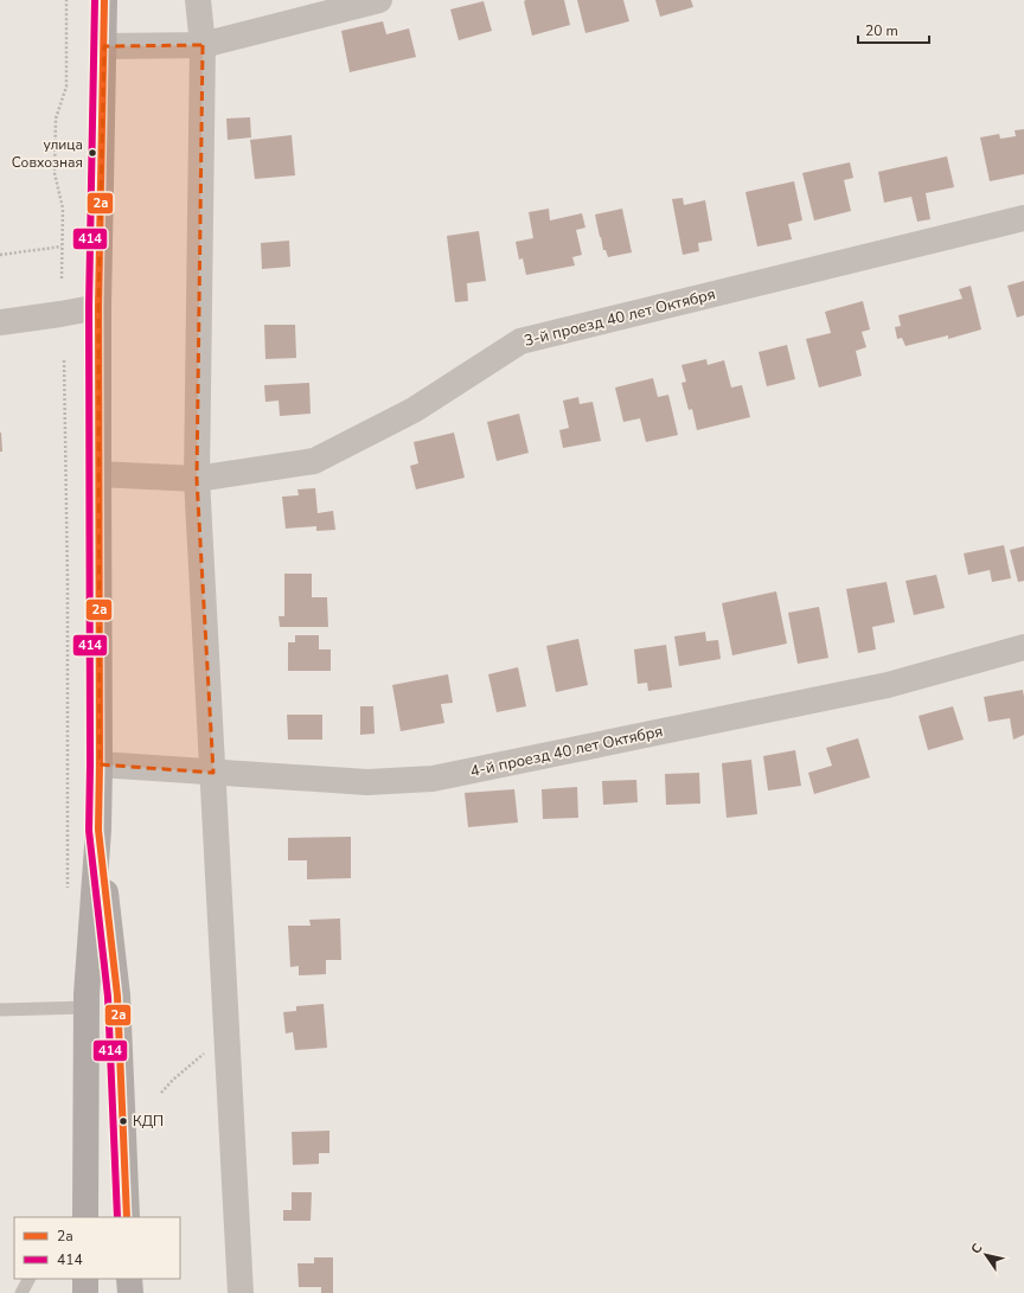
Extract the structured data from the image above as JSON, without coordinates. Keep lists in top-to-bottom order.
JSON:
{
  "streets": {
    "street": ["3-й проезд 40 лет Октября", "4-й проезд 40 лет Октября"]
  },
  "places": ["улица Совхозная", "КДП"],
  "lines": ["transit line 2а", "transit line 414"],
  "legend": ["2а", "414"],
  "scale_bar": "20 m",
  "north": "top left"
}
